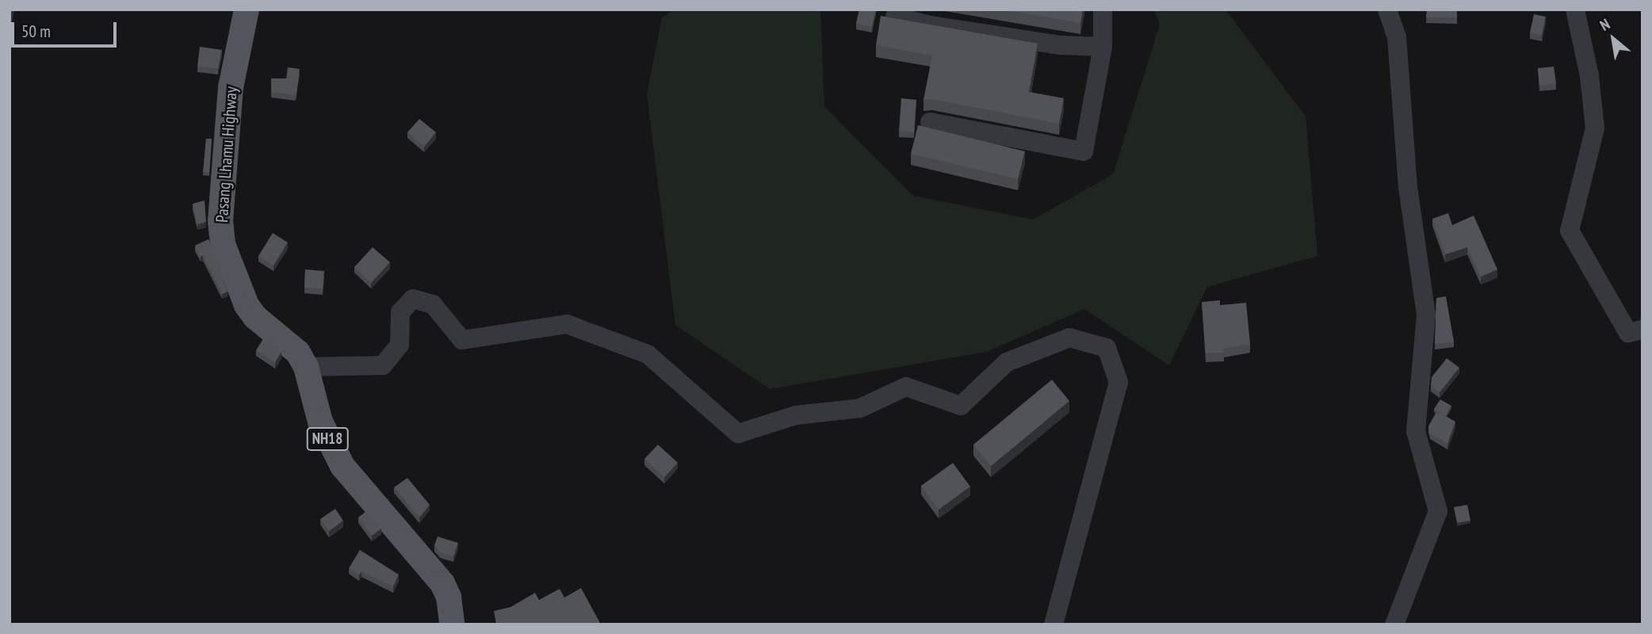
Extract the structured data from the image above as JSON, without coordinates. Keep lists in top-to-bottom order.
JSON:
{
  "streets": {
    "main road": ["Pasang Lhamu Highway", "NH18"]
  },
  "scale_bar": "50 m",
  "north": "top left"
}
